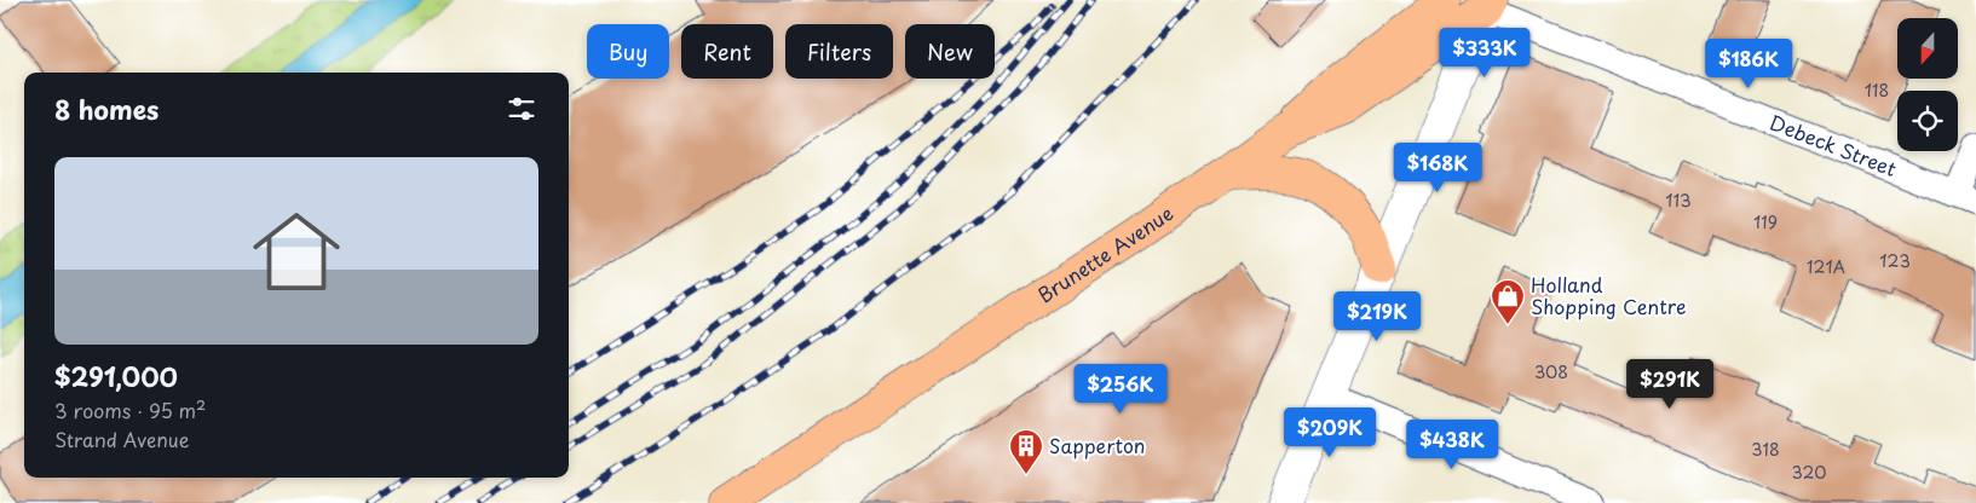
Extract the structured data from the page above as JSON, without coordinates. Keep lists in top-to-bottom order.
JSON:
{
  "streets": {
    "main road": ["Brunette Avenue"],
    "street": ["Debeck Street"]
  },
  "crossings": [
    ["Debeck Street", "Brunette Avenue"]
  ],
  "places": {
    "shop": ["Holland Shopping Centre"],
    "building": ["Sapperton"]
  },
  "house_numbers": [
    "118",
    "113",
    "119",
    "123",
    "121A",
    "308",
    "318",
    "320"
  ],
  "north": "bottom",
  "page": {
    "chip": [
      "Buy",
      "Rent",
      "Filters",
      "New"
    ],
    "price": [
      "$333K",
      "$186K",
      "$168K",
      "$219K",
      "$291K",
      "$256K",
      "$209K",
      "$438K"
    ],
    "heading": "8 homes",
    "list": [
      {
        "name": "$291,000",
        "note": "3 rooms · 95 m² · Strand Avenue"
      }
    ]
  }
}
